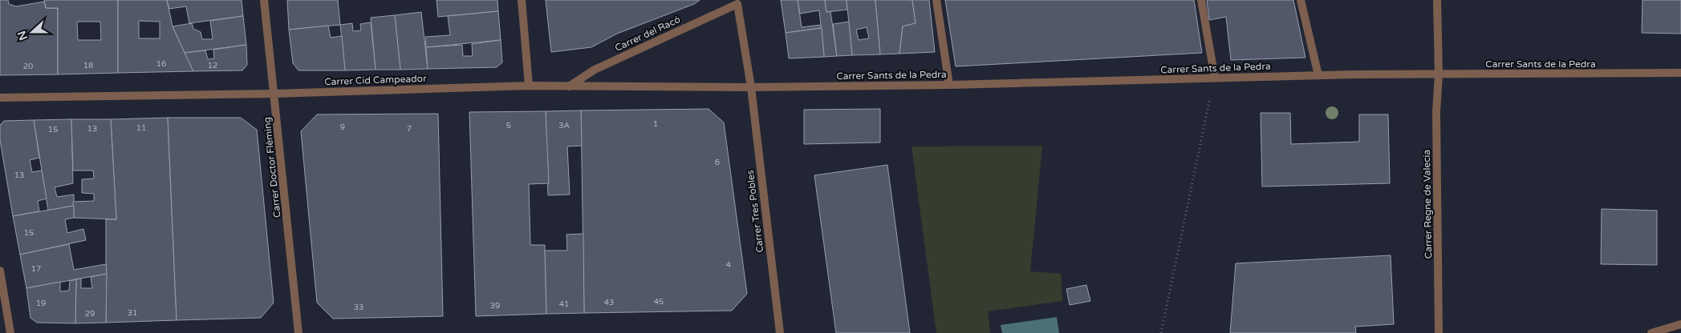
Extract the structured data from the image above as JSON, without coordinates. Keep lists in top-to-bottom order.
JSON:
{
  "streets": {
    "street": [
      "Carrer del Racó",
      "Carrer Sants de la Pedra",
      "Carrer Cid Campeador",
      "Carrer Doctor Flèming",
      "Carrer Regne de Valecia",
      "Carrer Tres Pobles"
    ]
  },
  "crossings": [
    ["Carrer del Racó", "Carrer Sants de la Pedra"],
    ["Carrer del Racó", "Carrer Cid Campeador"],
    ["Carrer del Racó", "Carrer Tres Pobles"],
    ["Carrer Sants de la Pedra", "Carrer Cid Campeador"],
    ["Carrer Sants de la Pedra", "Carrer Regne de Valecia"],
    ["Carrer Sants de la Pedra", "Carrer Tres Pobles"],
    ["Carrer Cid Campeador", "Carrer Doctor Flèming"],
    ["Carrer Cid Campeador", "Carrer Tres Pobles"]
  ],
  "house_numbers": [
    "16",
    "18",
    "12",
    "20",
    "1",
    "5",
    "3A",
    "9",
    "11",
    "13",
    "7",
    "15",
    "6",
    "13",
    "15",
    "4",
    "17",
    "45",
    "43",
    "19",
    "41",
    "39",
    "33",
    "31",
    "29"
  ],
  "north": "left"
}
